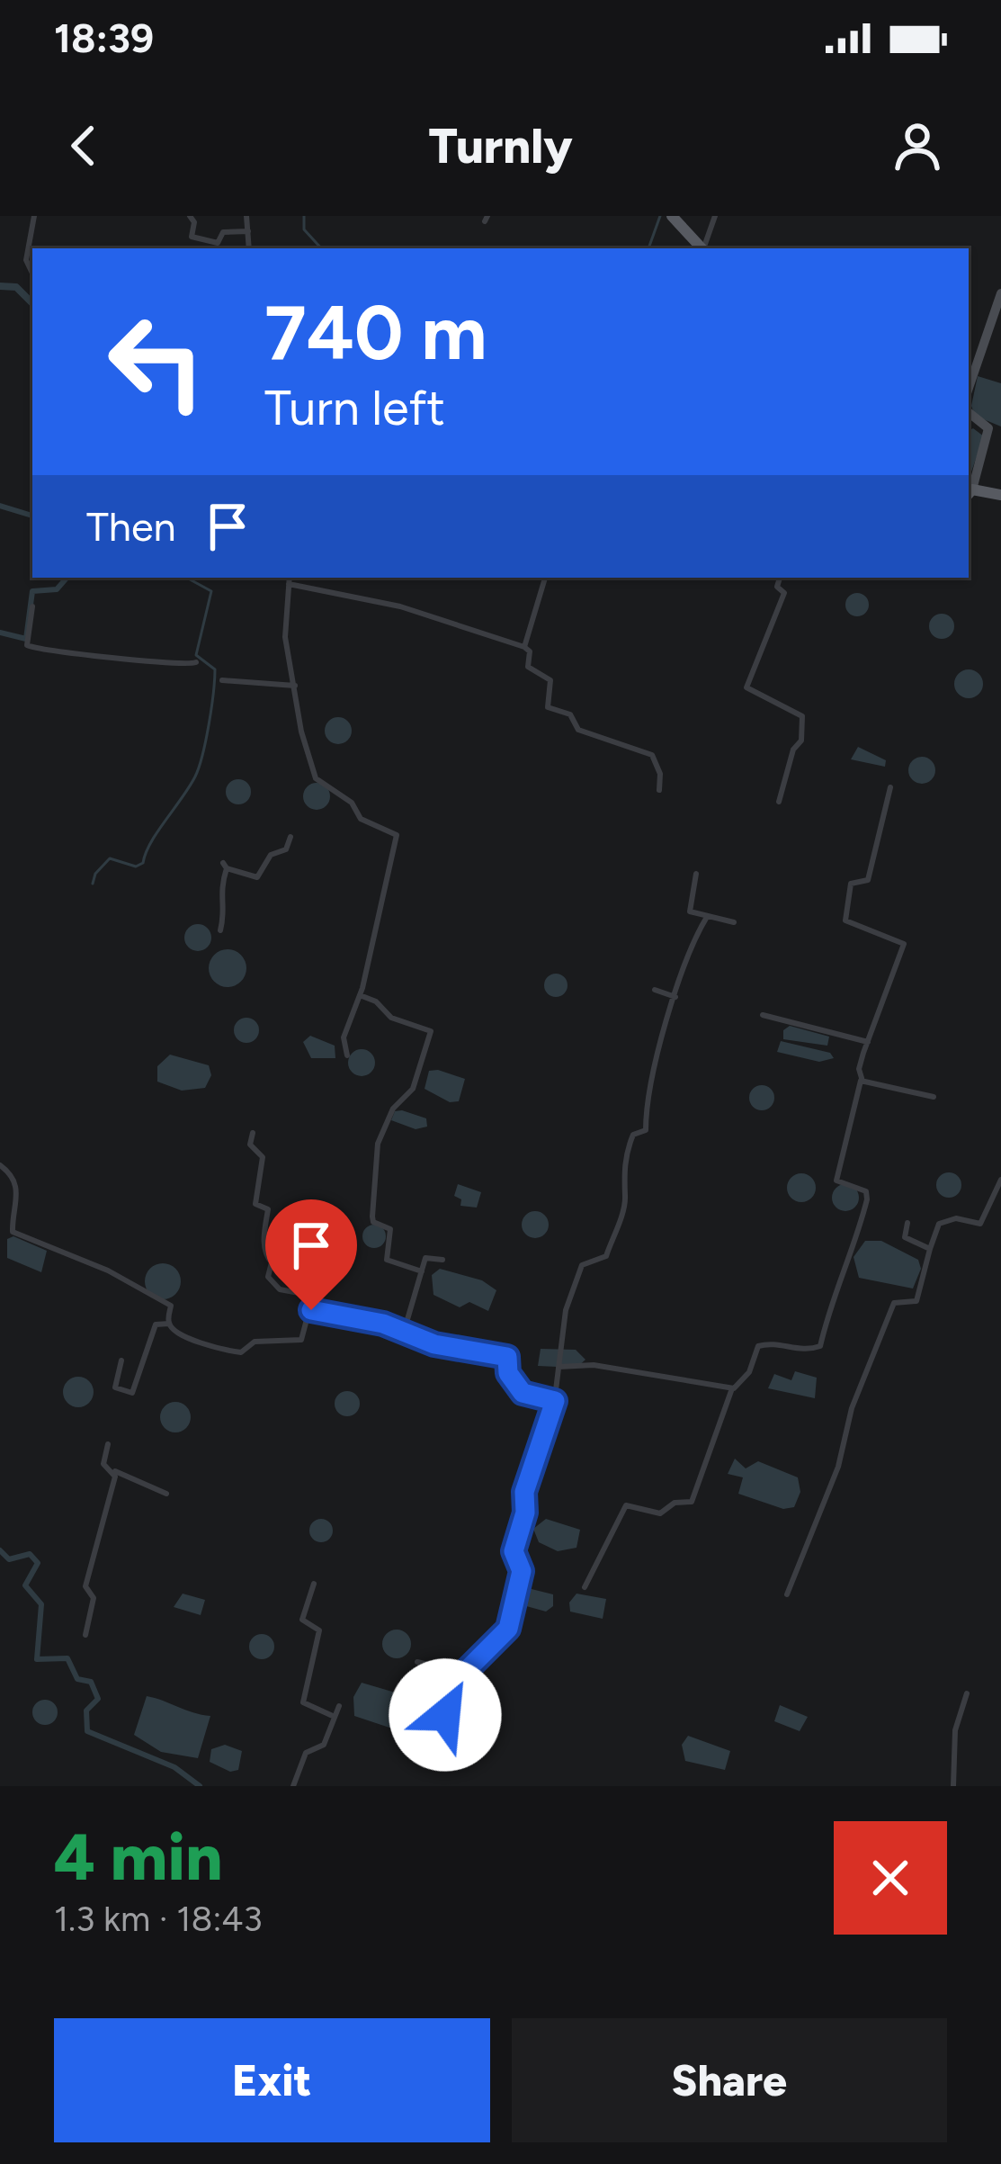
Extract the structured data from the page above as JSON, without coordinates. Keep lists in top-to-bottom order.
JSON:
{
  "page": {
    "status": "18:39",
    "header": "Turnly",
    "turn": ["740 m", "Turn left"],
    "then": "Then",
    "heading": ["4 min", "1.3 km · 18:43"],
    "buttons": ["Exit", "Share"]
  }
}
